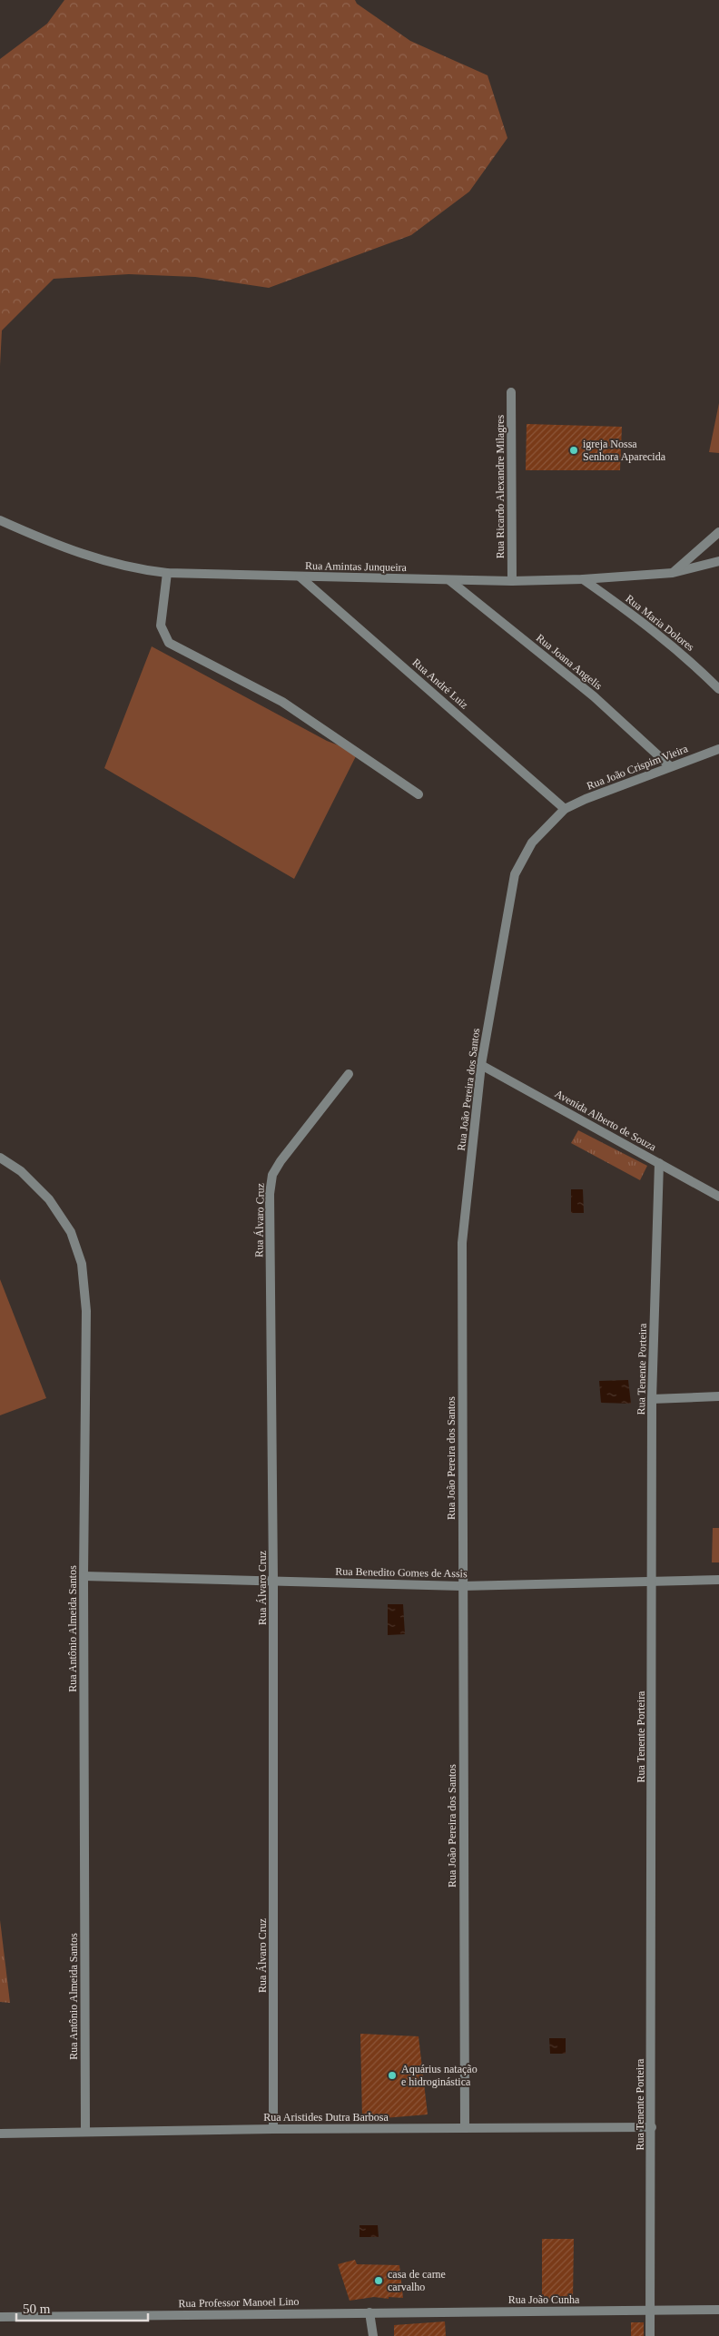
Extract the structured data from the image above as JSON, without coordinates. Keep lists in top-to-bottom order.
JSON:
{
  "streets": {
    "street": [
      "Rua Ricardo Alexandre Milagres",
      "Rua Amintas Junqueira",
      "Rua Maria Dolores",
      "Rua Joana Angelis",
      "Rua André Luiz",
      "Rua João Crispim Vieira",
      "Rua João Pereira dos Santos",
      "Avenida Alberto de Souza",
      "Rua Álvaro Cruz",
      "Rua Tenente Porteira",
      "Rua Benedito Gomes de Assis",
      "Rua Antônio Almeida Santos",
      "Rua Aristides Dutra Barbosa",
      "Rua João Cunha",
      "Rua Professor Manoel Lino"
    ]
  },
  "crossings": [
    ["Rua Ricardo Alexandre Milagres", "Rua Amintas Junqueira"],
    ["Rua Amintas Junqueira", "Rua Maria Dolores"],
    ["Rua Amintas Junqueira", "Rua Joana Angelis"],
    ["Rua Amintas Junqueira", "Rua André Luiz"],
    ["Rua Joana Angelis", "Rua João Crispim Vieira"],
    ["Rua André Luiz", "Rua João Crispim Vieira"],
    ["Rua André Luiz", "Rua João Pereira dos Santos"],
    ["Rua João Crispim Vieira", "Rua João Pereira dos Santos"],
    ["Rua João Pereira dos Santos", "Avenida Alberto de Souza"],
    ["Rua João Pereira dos Santos", "Rua Benedito Gomes de Assis"],
    ["Rua João Pereira dos Santos", "Rua Aristides Dutra Barbosa"],
    ["Avenida Alberto de Souza", "Rua Tenente Porteira"],
    ["Rua Álvaro Cruz", "Rua Benedito Gomes de Assis"],
    ["Rua Álvaro Cruz", "Rua Aristides Dutra Barbosa"],
    ["Rua Tenente Porteira", "Rua Benedito Gomes de Assis"],
    ["Rua Tenente Porteira", "Rua Aristides Dutra Barbosa"],
    ["Rua Tenente Porteira", "Rua João Cunha"],
    ["Rua Benedito Gomes de Assis", "Rua Antônio Almeida Santos"],
    ["Rua Antônio Almeida Santos", "Rua Aristides Dutra Barbosa"],
    ["Rua João Cunha", "Rua Professor Manoel Lino"]
  ],
  "places": ["igreja Nossa Senhora Aparecida", "Aquárius natação e hidroginástica", "casa de carne carvalho"],
  "scale_bar": "50 m"
}
